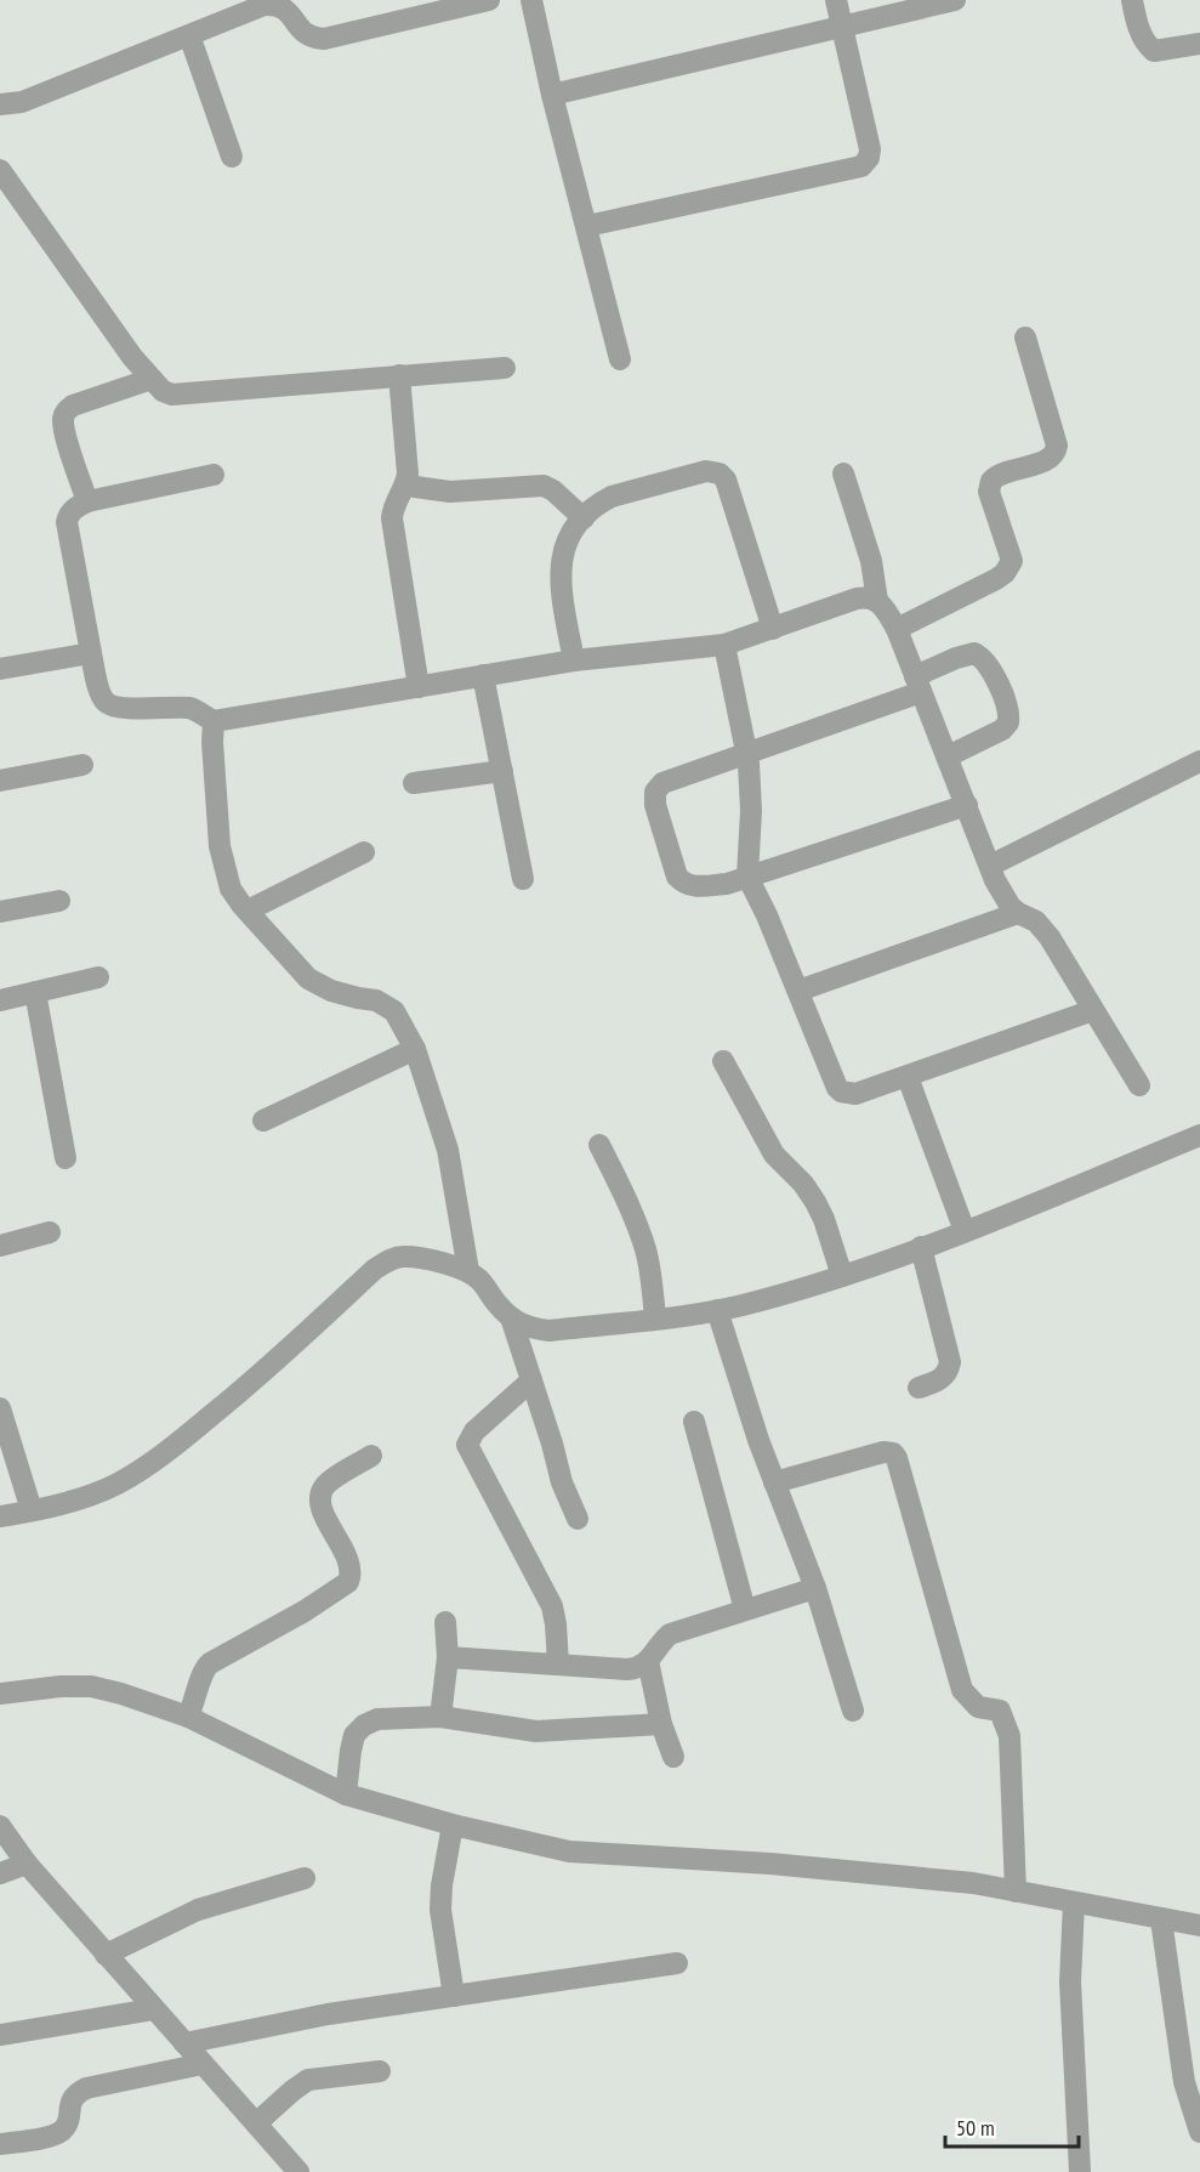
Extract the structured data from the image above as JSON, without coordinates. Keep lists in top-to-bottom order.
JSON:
{
  "scale_bar": "50 m"
}
